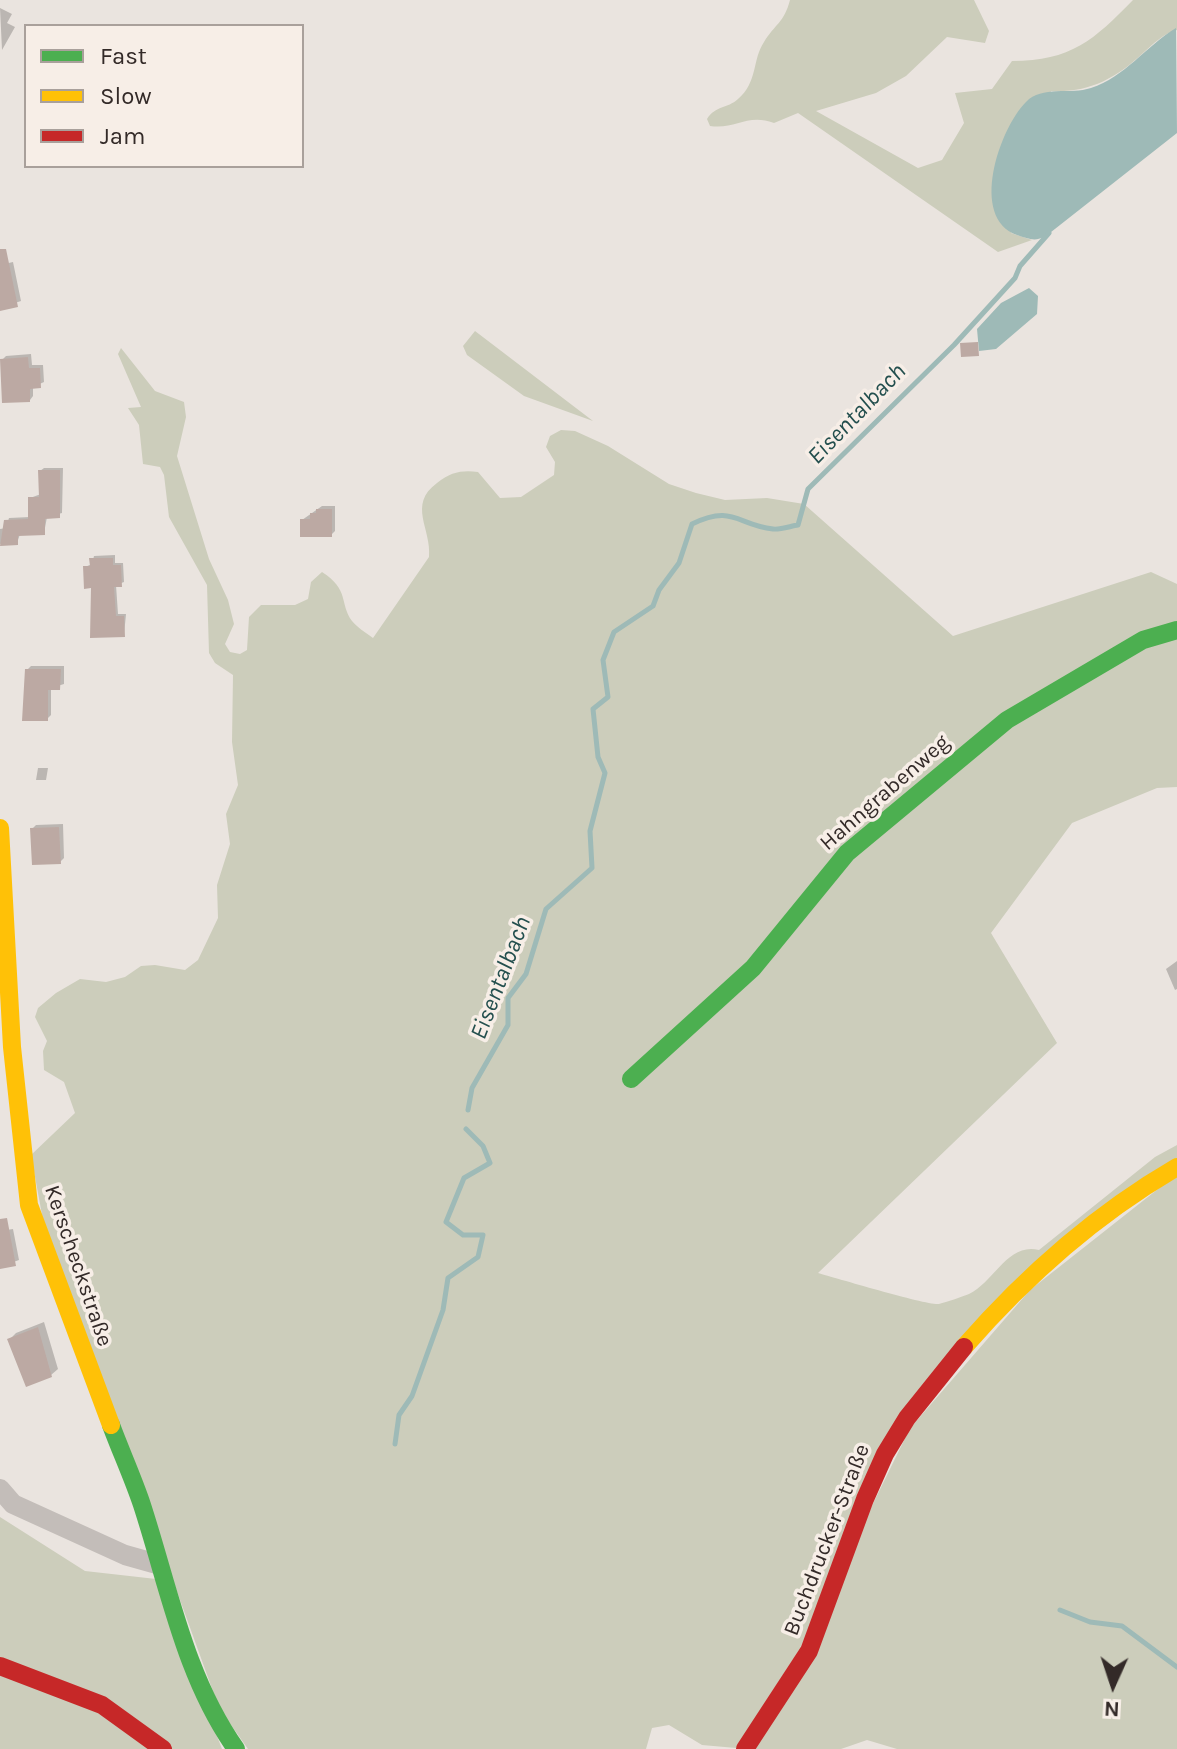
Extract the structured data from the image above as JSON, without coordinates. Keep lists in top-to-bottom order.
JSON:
{
  "streets": {
    "street": ["Hahngrabenweg", "Kerscheckstraße", "Buchdrucker-Straße"]
  },
  "water": ["Eisentalbach"],
  "legend": ["Fast", "Slow", "Jam"],
  "north": "bottom"
}
